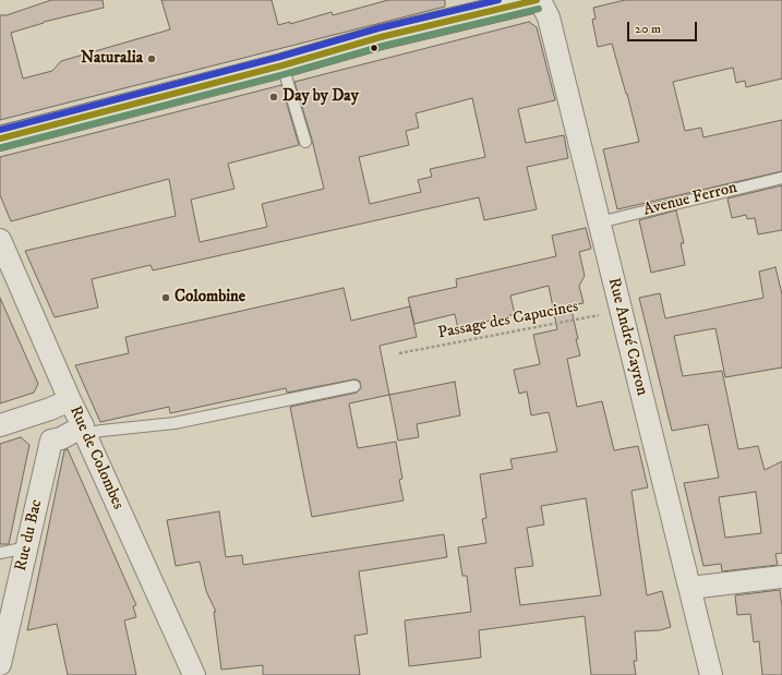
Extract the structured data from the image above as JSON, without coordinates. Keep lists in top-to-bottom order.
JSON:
{
  "streets": {
    "street": ["Rue André Cayron", "Rue de Colombes", "Rue du Bac"],
    "lane": ["Avenue Ferron"],
    "path": ["Passage des Capucines"]
  },
  "crossings": [
    ["Avenue Ferron", "Rue André Cayron"],
    ["Passage des Capucines", "Rue André Cayron"]
  ],
  "places": ["Naturalia", "Day by Day", "Colombine"],
  "scale_bar": "20 m"
}
